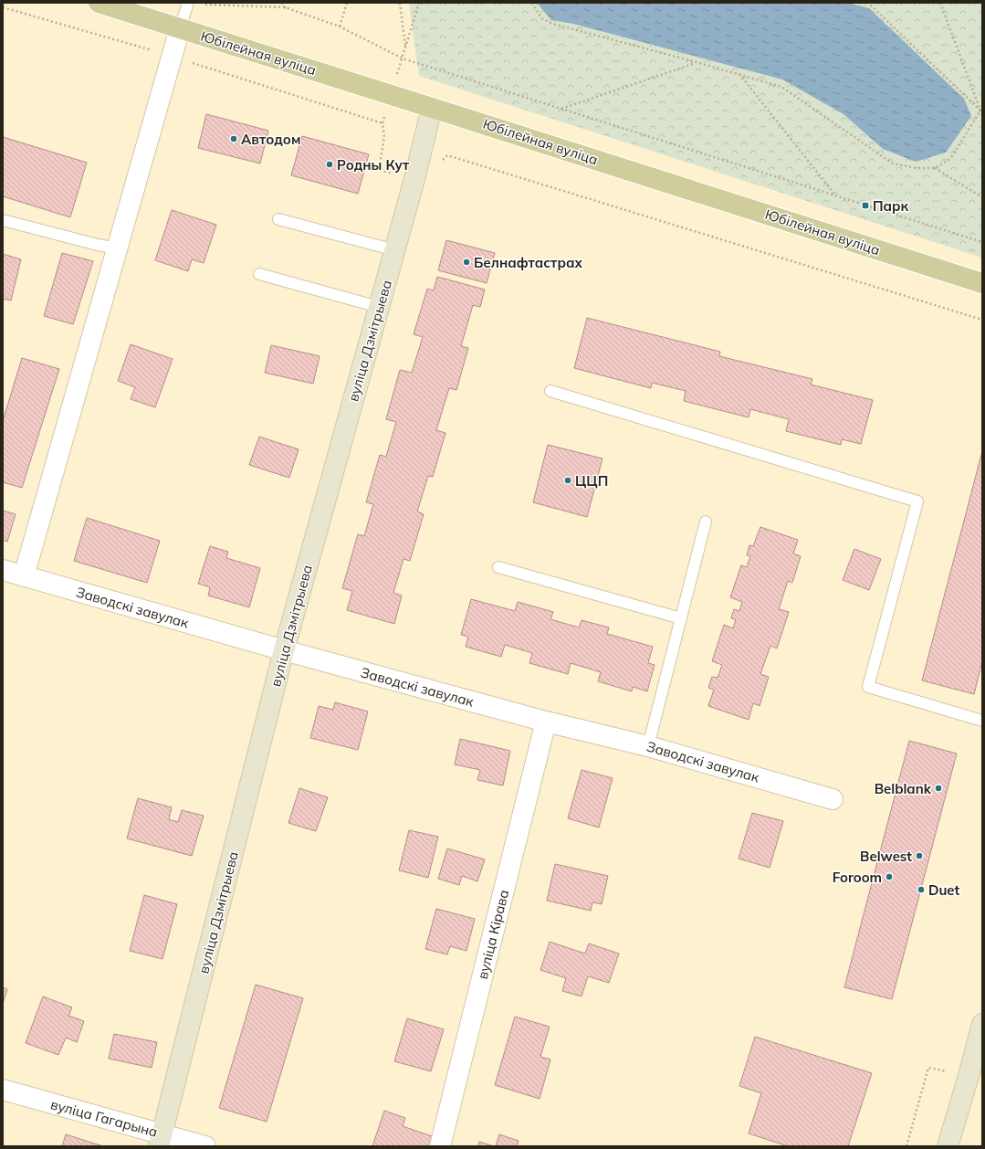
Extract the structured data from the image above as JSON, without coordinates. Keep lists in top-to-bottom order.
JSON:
{
  "streets": {
    "main road": ["Юбілейная вуліца"],
    "street": [
      "вуліца Дзмітрыева",
      "Заводскі завулак",
      "вуліца Кірава",
      "вуліца Гагарына"
    ]
  },
  "crossings": [
    ["Юбілейная вуліца", "вуліца Дзмітрыева"],
    ["вуліца Дзмітрыева", "Заводскі завулак"],
    ["вуліца Дзмітрыева", "вуліца Гагарына"],
    ["Заводскі завулак", "вуліца Кірава"]
  ],
  "places": {
    "other": [
      "Автодом",
      "Родны Кут",
      "Белнафтастрах",
      "ЦЦП",
      "Belblank",
      "Belwest",
      "Foroom",
      "Duet"
    ],
    "transit": ["Парк"]
  }
}
